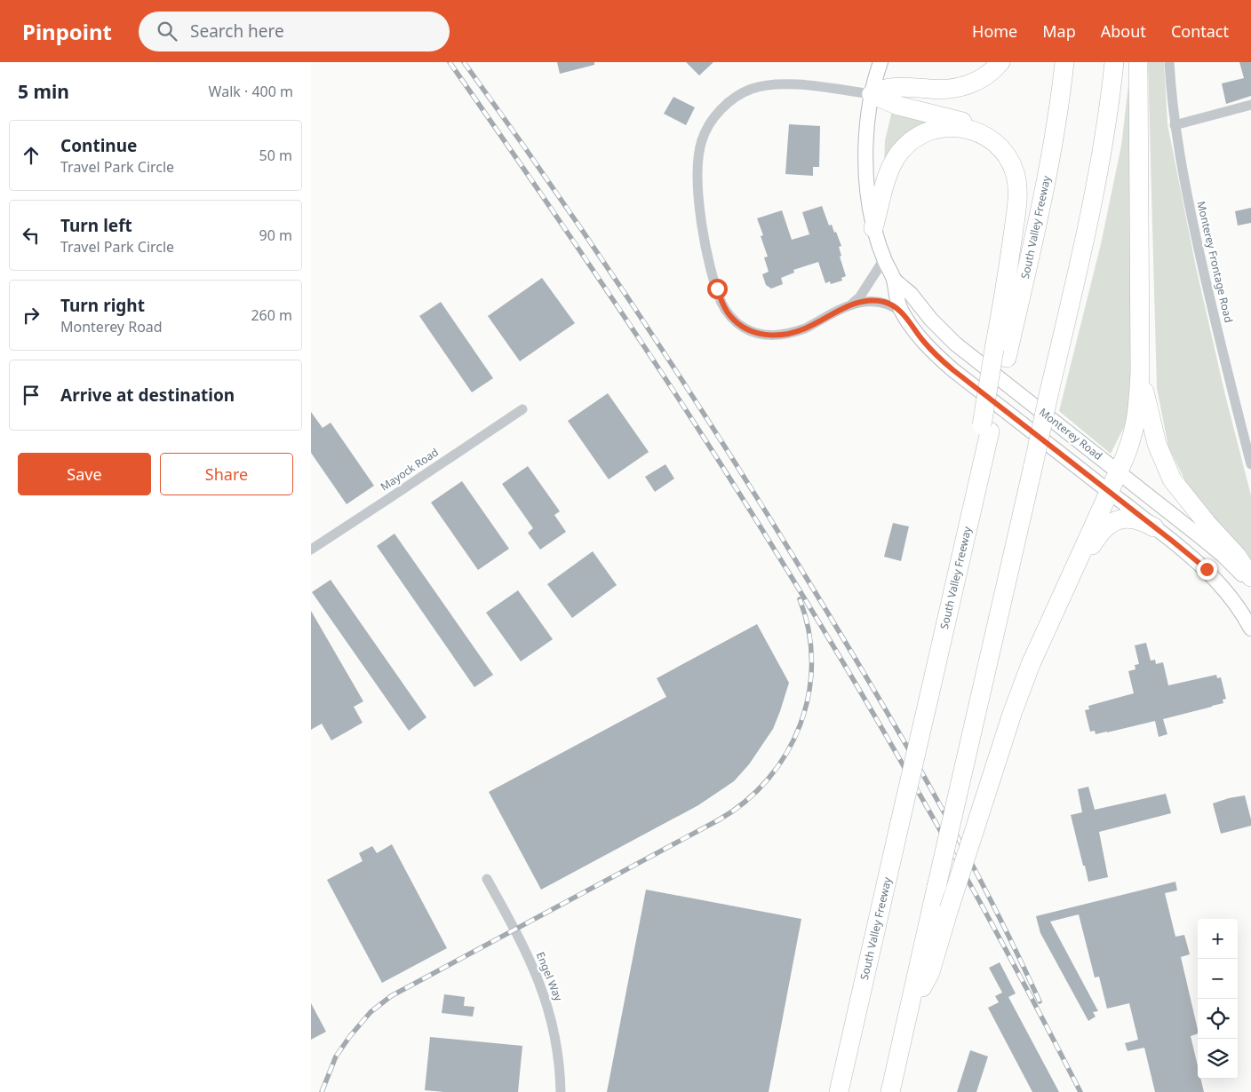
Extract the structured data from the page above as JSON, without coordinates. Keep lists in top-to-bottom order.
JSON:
{
  "streets": {
    "highway": ["South Valley Freeway"],
    "main road": ["Monterey Road"],
    "street": ["Monterey Frontage Road", "Mayock Road", "Engel Way"]
  },
  "page": {
    "header": "Pinpoint",
    "search": "Search here",
    "nav": [
      "Home",
      "Map",
      "About",
      "Contact"
    ],
    "heading": ["5 min", "Walk · 400 m"],
    "list": [
      ["Continue", "Travel Park Circle", "50 m"],
      ["Turn left", "Travel Park Circle", "90 m"],
      ["Turn right", "Monterey Road", "260 m"],
      "Arrive at destination"
    ],
    "buttons": ["Save", "Share"],
    "map_buttons": ["+", "−"]
  }
}
